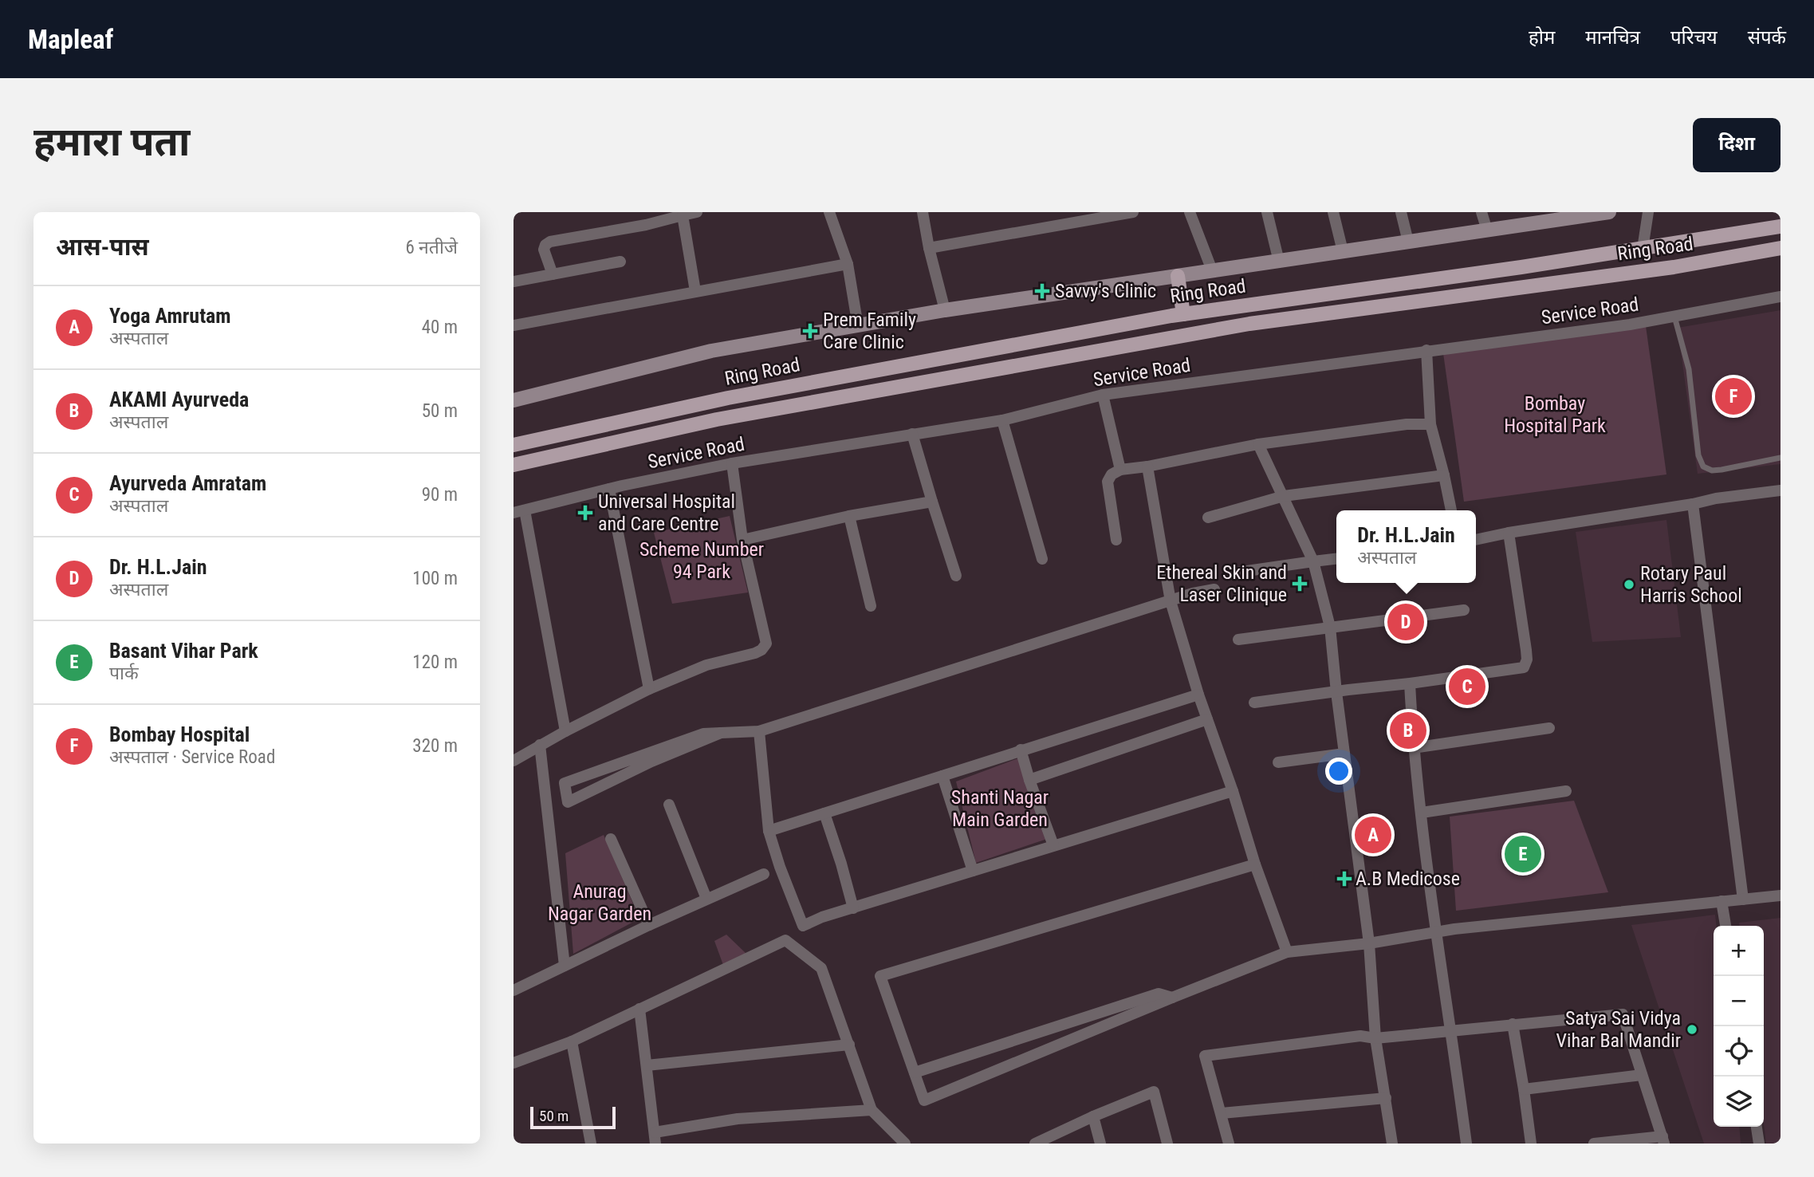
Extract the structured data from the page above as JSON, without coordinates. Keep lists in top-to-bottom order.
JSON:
{
  "streets": {
    "main road": ["Ring Road"],
    "street": ["Service Road"]
  },
  "parks": [
    "Bombay Hospital Park",
    "Scheme Number 94 Park",
    "Shanti Nagar Main Garden",
    "Anurag Nagar Garden"
  ],
  "places": {
    "health": [
      "Savvy's Clinic",
      "Prem Family Care Clinic",
      "Universal Hospital and Care Centre",
      "Ethereal Skin and Laser Clinique",
      "A.B Medicose"
    ],
    "other": ["Rotary Paul Harris School", "Satya Sai Vidya Vihar Bal Mandir"]
  },
  "scale_bar": "50 m",
  "page": {
    "header": "Mapleaf",
    "nav": [
      "होम",
      "मानचित्र",
      "परिचय",
      "संपर्क"
    ],
    "buttons": "दिशा",
    "title": "हमारा पता",
    "heading": ["आस-पास", "6 नतीजे"],
    "list": [
      {
        "mark": "A",
        "name": "Yoga Amrutam",
        "note": "अस्पताल",
        "value": "40 m"
      },
      {
        "mark": "B",
        "name": "AKAMI Ayurveda",
        "note": "अस्पताल",
        "value": "50 m"
      },
      {
        "mark": "C",
        "name": "Ayurveda Amratam",
        "note": "अस्पताल",
        "value": "90 m"
      },
      {
        "mark": "D",
        "name": "Dr. H.L.Jain",
        "note": "अस्पताल",
        "value": "100 m"
      },
      {
        "mark": "E",
        "name": "Basant Vihar Park",
        "note": "पार्क",
        "value": "120 m"
      },
      {
        "mark": "F",
        "name": "Bombay Hospital",
        "note": "अस्पताल · Service Road",
        "value": "320 m"
      }
    ],
    "pins": [
      "F",
      "D",
      "C",
      "B",
      "A",
      "E"
    ],
    "popup": ["Dr. H.L.Jain", "अस्पताल"],
    "map_buttons": ["+", "−"],
    "scale": "50 m"
  }
}
